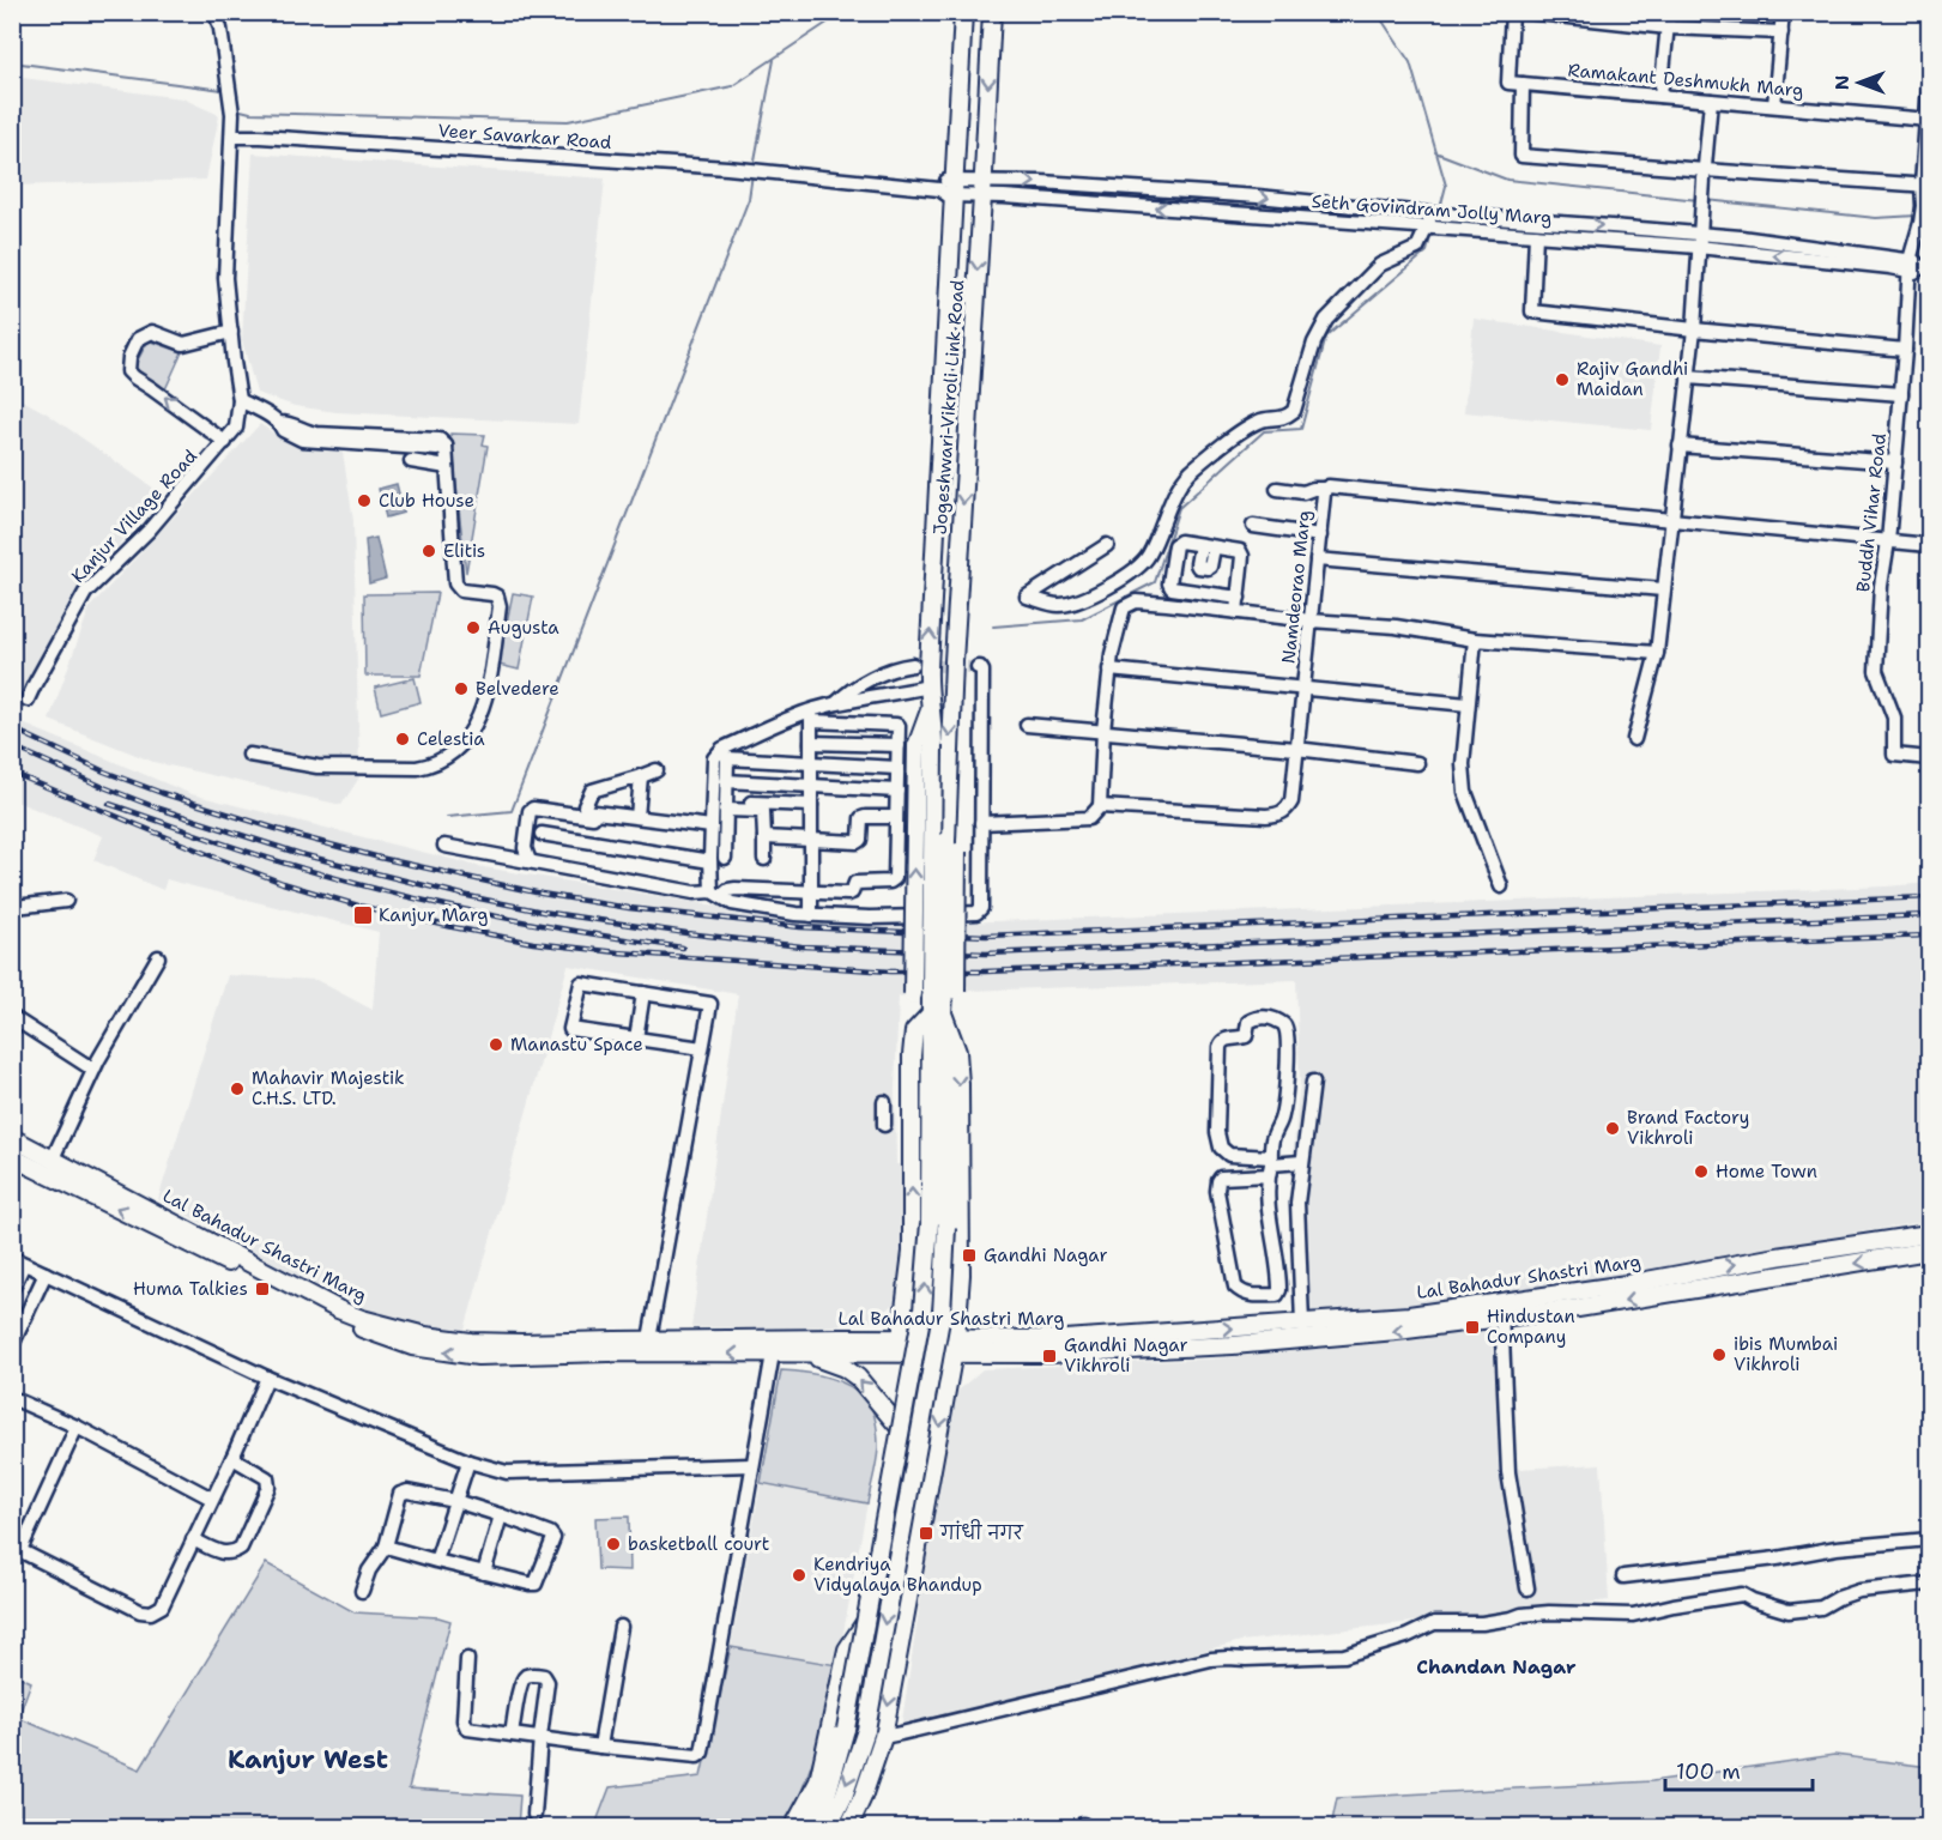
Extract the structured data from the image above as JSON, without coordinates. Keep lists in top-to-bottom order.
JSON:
{
  "streets": {
    "main road": ["Jogeshwari-Vikroli Link Road", "Lal Bahadur Shastri Marg"],
    "street": [
      "Ramakant Deshmukh Marg",
      "Veer Savarkar Road",
      "Seth Govindram Jolly Marg",
      "Buddh Vihar Road",
      "Kanjur Village Road",
      "Namdeorao Marg"
    ]
  },
  "crossings": [
    ["Ramakant Deshmukh Marg", "Buddh Vihar Road"],
    ["Veer Savarkar Road", "Jogeshwari-Vikroli Link Road"],
    ["Veer Savarkar Road", "Kanjur Village Road"],
    ["Seth Govindram Jolly Marg", "Buddh Vihar Road"],
    ["Buddh Vihar Road", "Namdeorao Marg"]
  ],
  "districts": ["Chandan Nagar", "Kanjur West"],
  "places": {
    "other": [
      "Rajiv Gandhi Maidan",
      "Club House",
      "Elitis",
      "Augusta",
      "Belvedere",
      "Celestia",
      "Manastu Space",
      "Mahavir Majestik C.H.S. LTD.",
      "Brand Factory Vikhroli",
      "Home Town",
      "ibis Mumbai Vikhroli",
      "basketball court",
      "Kendriya Vidyalaya Bhandup"
    ],
    "transit": [
      "Kanjur Marg",
      "Gandhi Nagar",
      "Huma Talkies",
      "Hindustan Company",
      "Gandhi Nagar Vikhroli",
      "गांधी नगर"
    ]
  },
  "scale_bar": "100 m",
  "north": "left"
}
